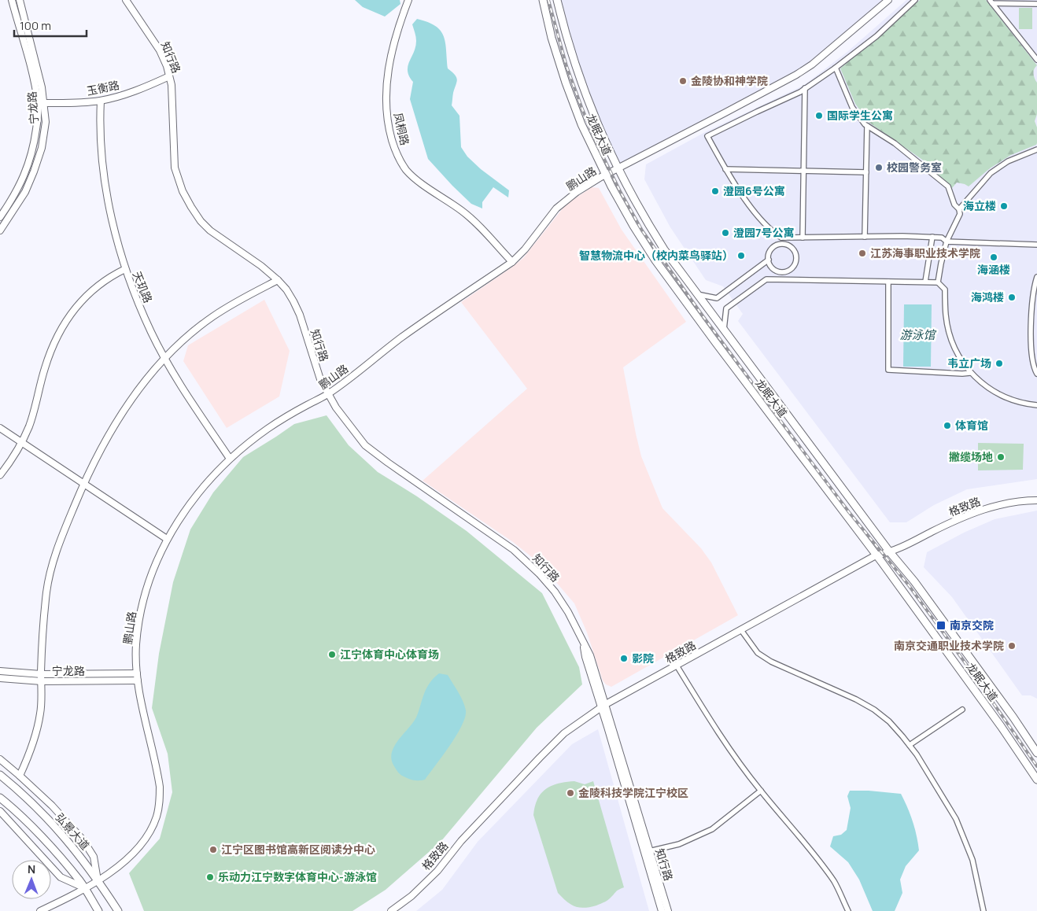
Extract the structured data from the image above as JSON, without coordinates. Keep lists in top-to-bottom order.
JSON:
{
  "streets": {
    "main road": ["龙眠大道", "弘景大道"],
    "street": [
      "知行路",
      "玉衡路",
      "宁龙路",
      "凤桐路",
      "鹏山路",
      "天玑路",
      "格致路"
    ]
  },
  "crossings": [
    ["知行路", "玉衡路"],
    ["知行路", "鹏山路"],
    ["知行路", "格致路"],
    ["玉衡路", "宁龙路"],
    ["玉衡路", "天玑路"],
    ["宁龙路", "鹏山路"],
    ["凤桐路", "鹏山路"],
    ["龙眠大道", "鹏山路"],
    ["龙眠大道", "格致路"],
    ["鹏山路", "天玑路"],
    ["鹏山路", "弘景大道"]
  ],
  "water": ["游泳馆"],
  "places": {
    "other": [
      "金陵协和神学院",
      "国际学生公寓",
      "校园警务室",
      "澄园6号公寓",
      "海立楼",
      "澄园7号公寓",
      "江苏海事职业技术学院",
      "智慧物流中心（校内菜鸟驿站）",
      "海涵楼",
      "海鸿楼",
      "韦立广场",
      "体育馆",
      "撇缆场地",
      "南京交通职业技术学院",
      "江宁体育中心体育场",
      "影院",
      "金陵科技学院江宁校区",
      "江宁区图书馆高新区阅读分中心",
      "乐动力江宁数字体育中心-游泳馆"
    ],
    "transit": ["南京交院"]
  },
  "scale_bar": "100 m",
  "north": "top"
}
